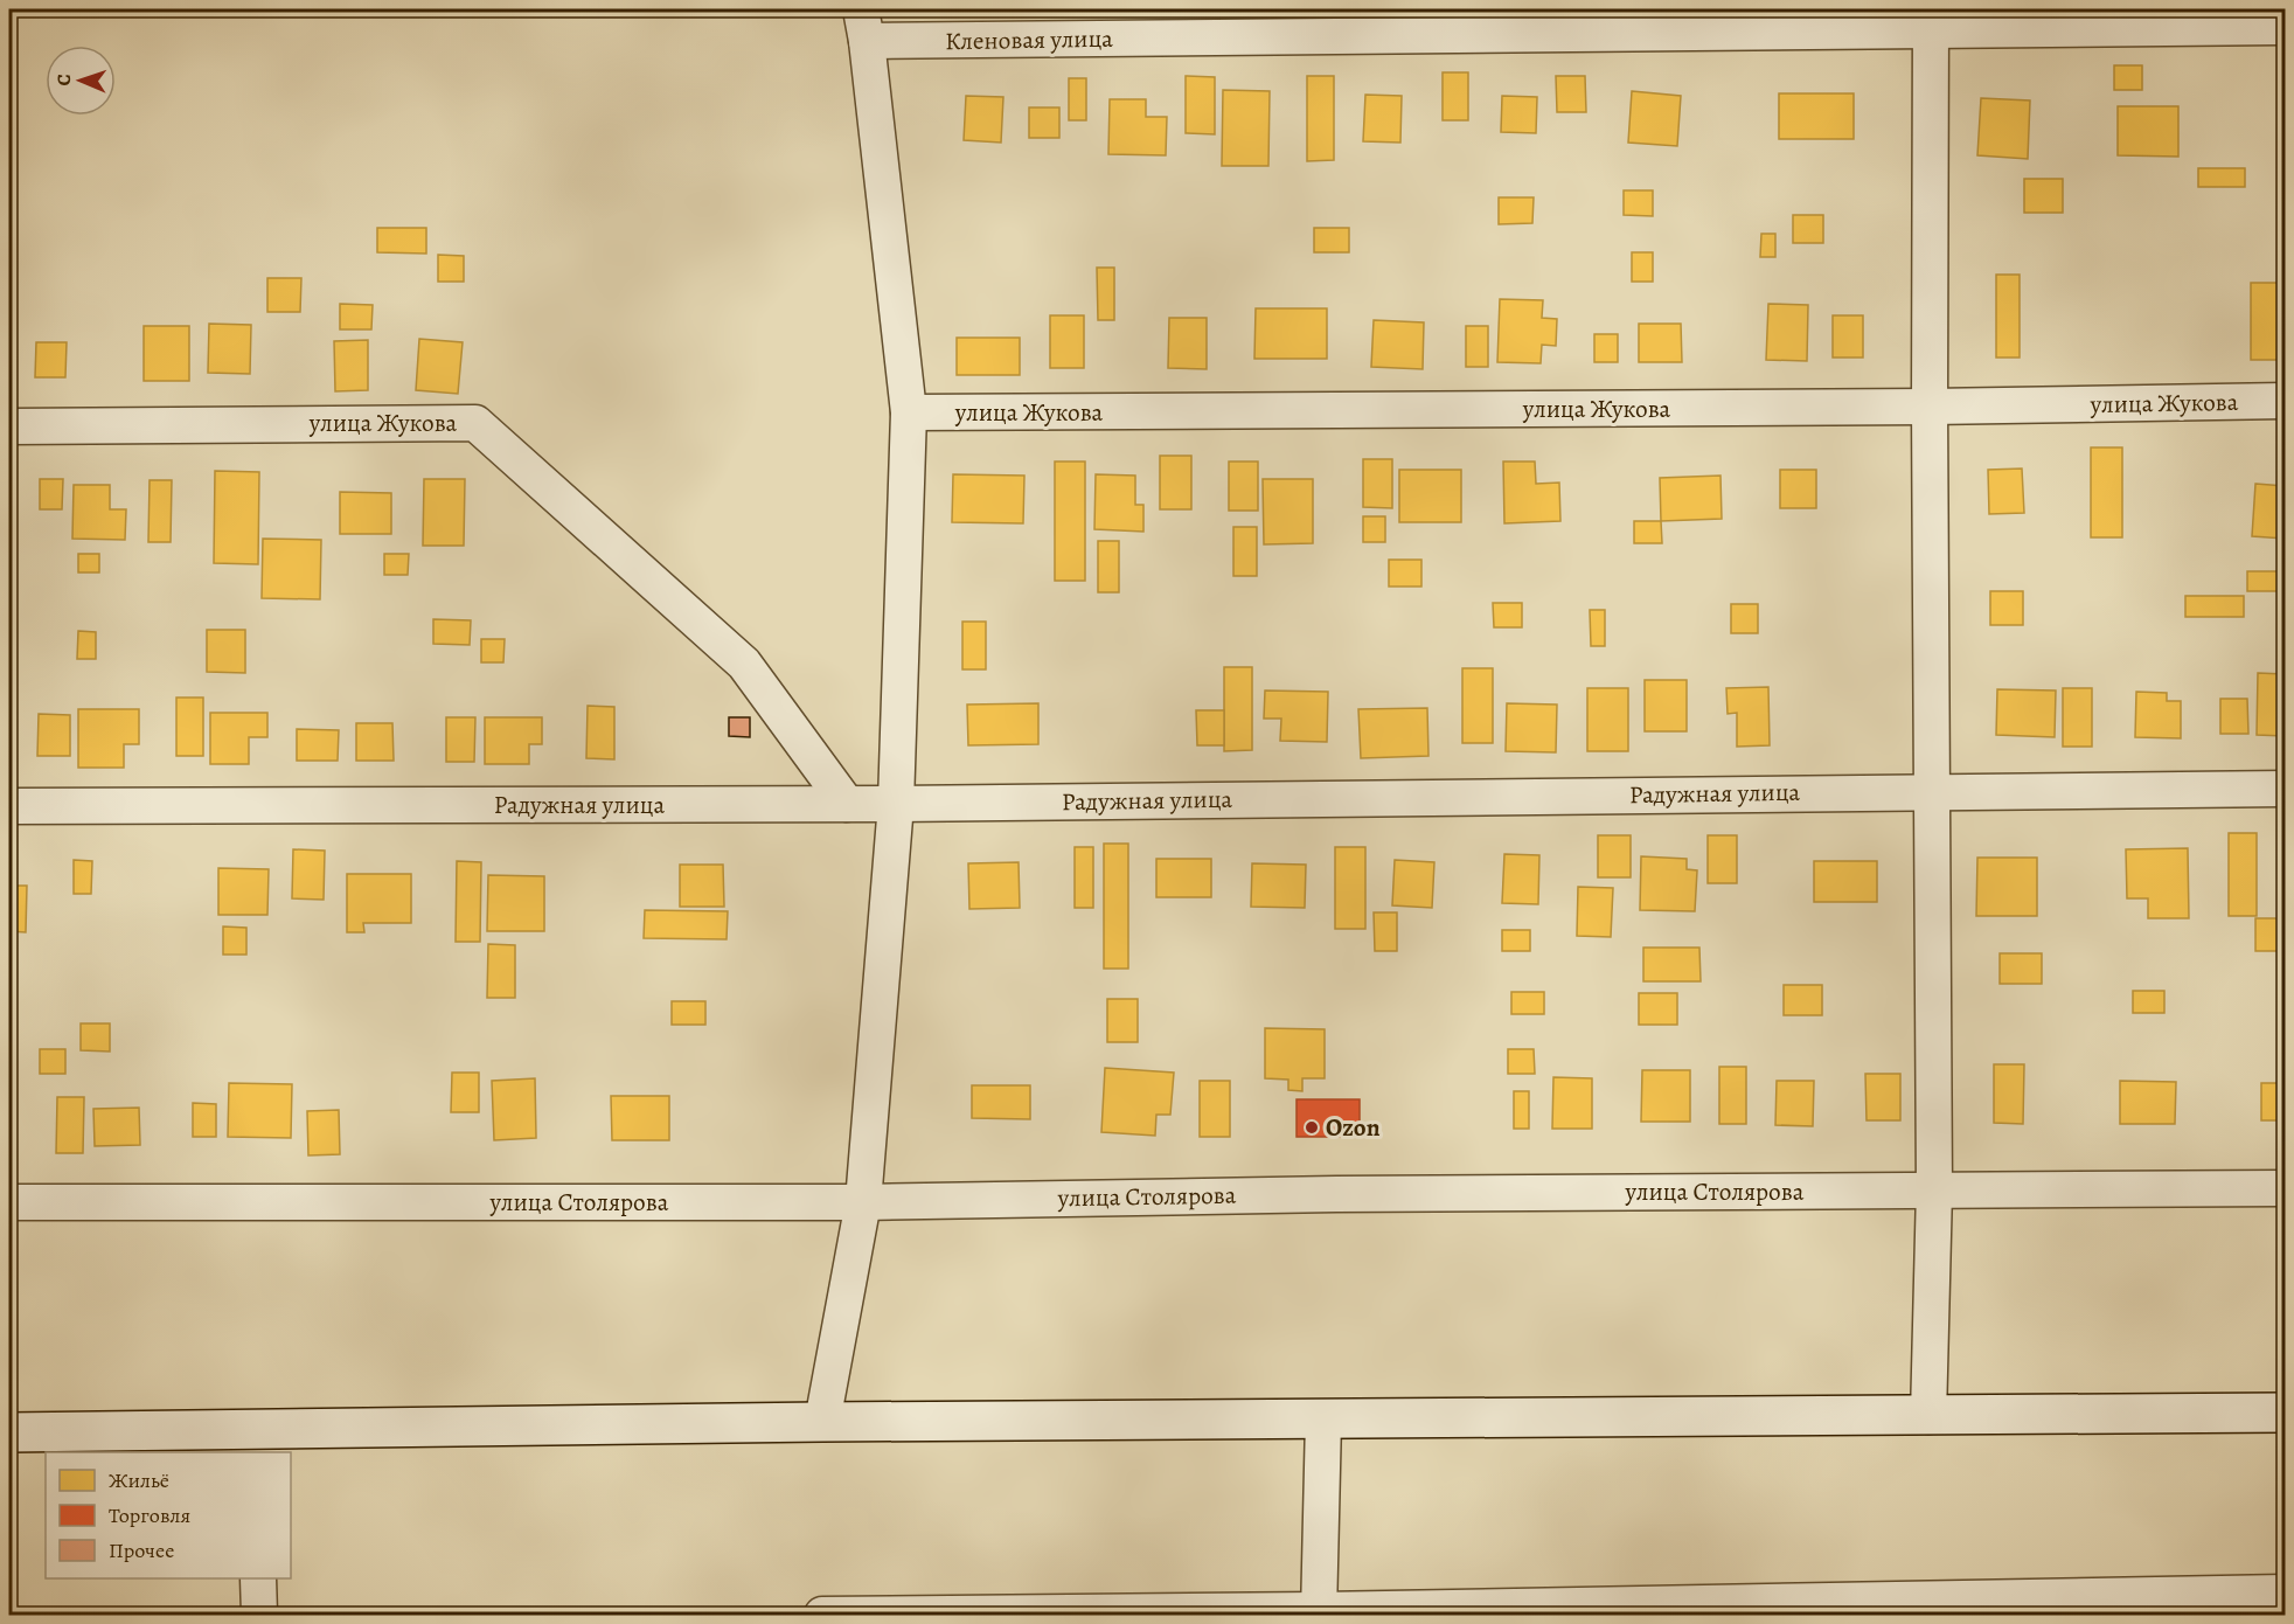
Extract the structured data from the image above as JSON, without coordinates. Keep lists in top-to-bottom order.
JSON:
{
  "streets": {
    "street": [
      "Кленовая улица",
      "улица Жукова",
      "Радужная улица",
      "улица Столярова"
    ]
  },
  "crossings": [
    ["улица Жукова", "Радужная улица"]
  ],
  "places": ["Ozon"],
  "legend": ["Жильё", "Торговля", "Прочее"],
  "north": "left"
}
